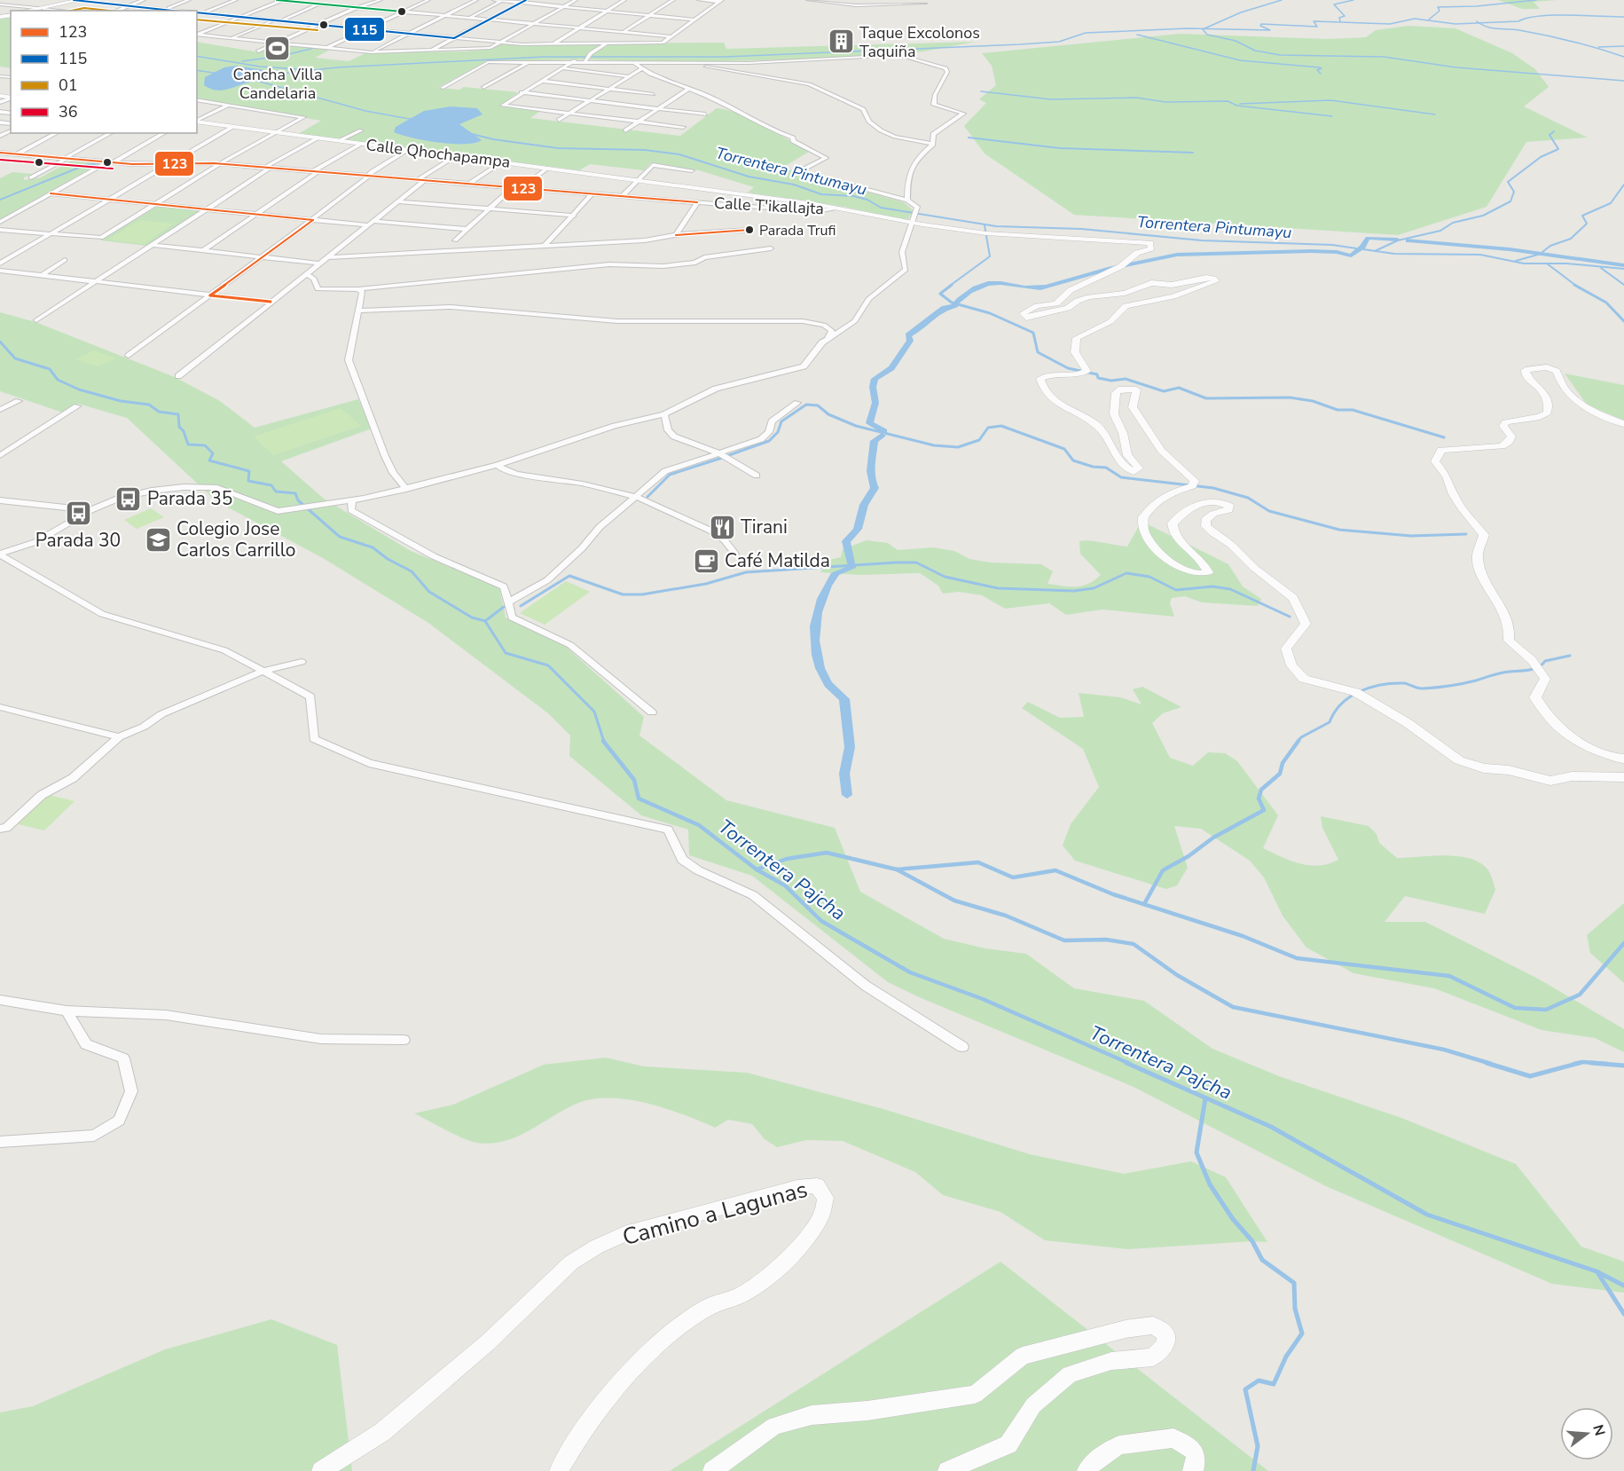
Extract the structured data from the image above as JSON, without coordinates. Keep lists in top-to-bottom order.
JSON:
{
  "streets": {
    "street": ["Calle Qhochapampa", "Calle T'ikallajta", "Camino a Lagunas"]
  },
  "crossings": [
    ["Calle Qhochapampa", "Calle T'ikallajta"]
  ],
  "water": ["Torrentera Pintumayu", "Torrentera Pajcha"],
  "places": {
    "building": ["Taque Excolonos Taquiña"],
    "sports": ["Cancha Villa Candelaria"],
    "other": ["Parada Trufi"],
    "bus stop": ["Parada 35", "Parada 30"],
    "restaurant": ["Tirani"],
    "school or university": ["Colegio Jose Carlos Carrillo"],
    "cafe": ["Café Matilda"]
  },
  "lines": [
    "transit line 115",
    "transit line 01",
    "transit line 123",
    "transit line 36"
  ],
  "legend": [
    "123",
    "115",
    "01",
    "36"
  ],
  "north": "right"
}
